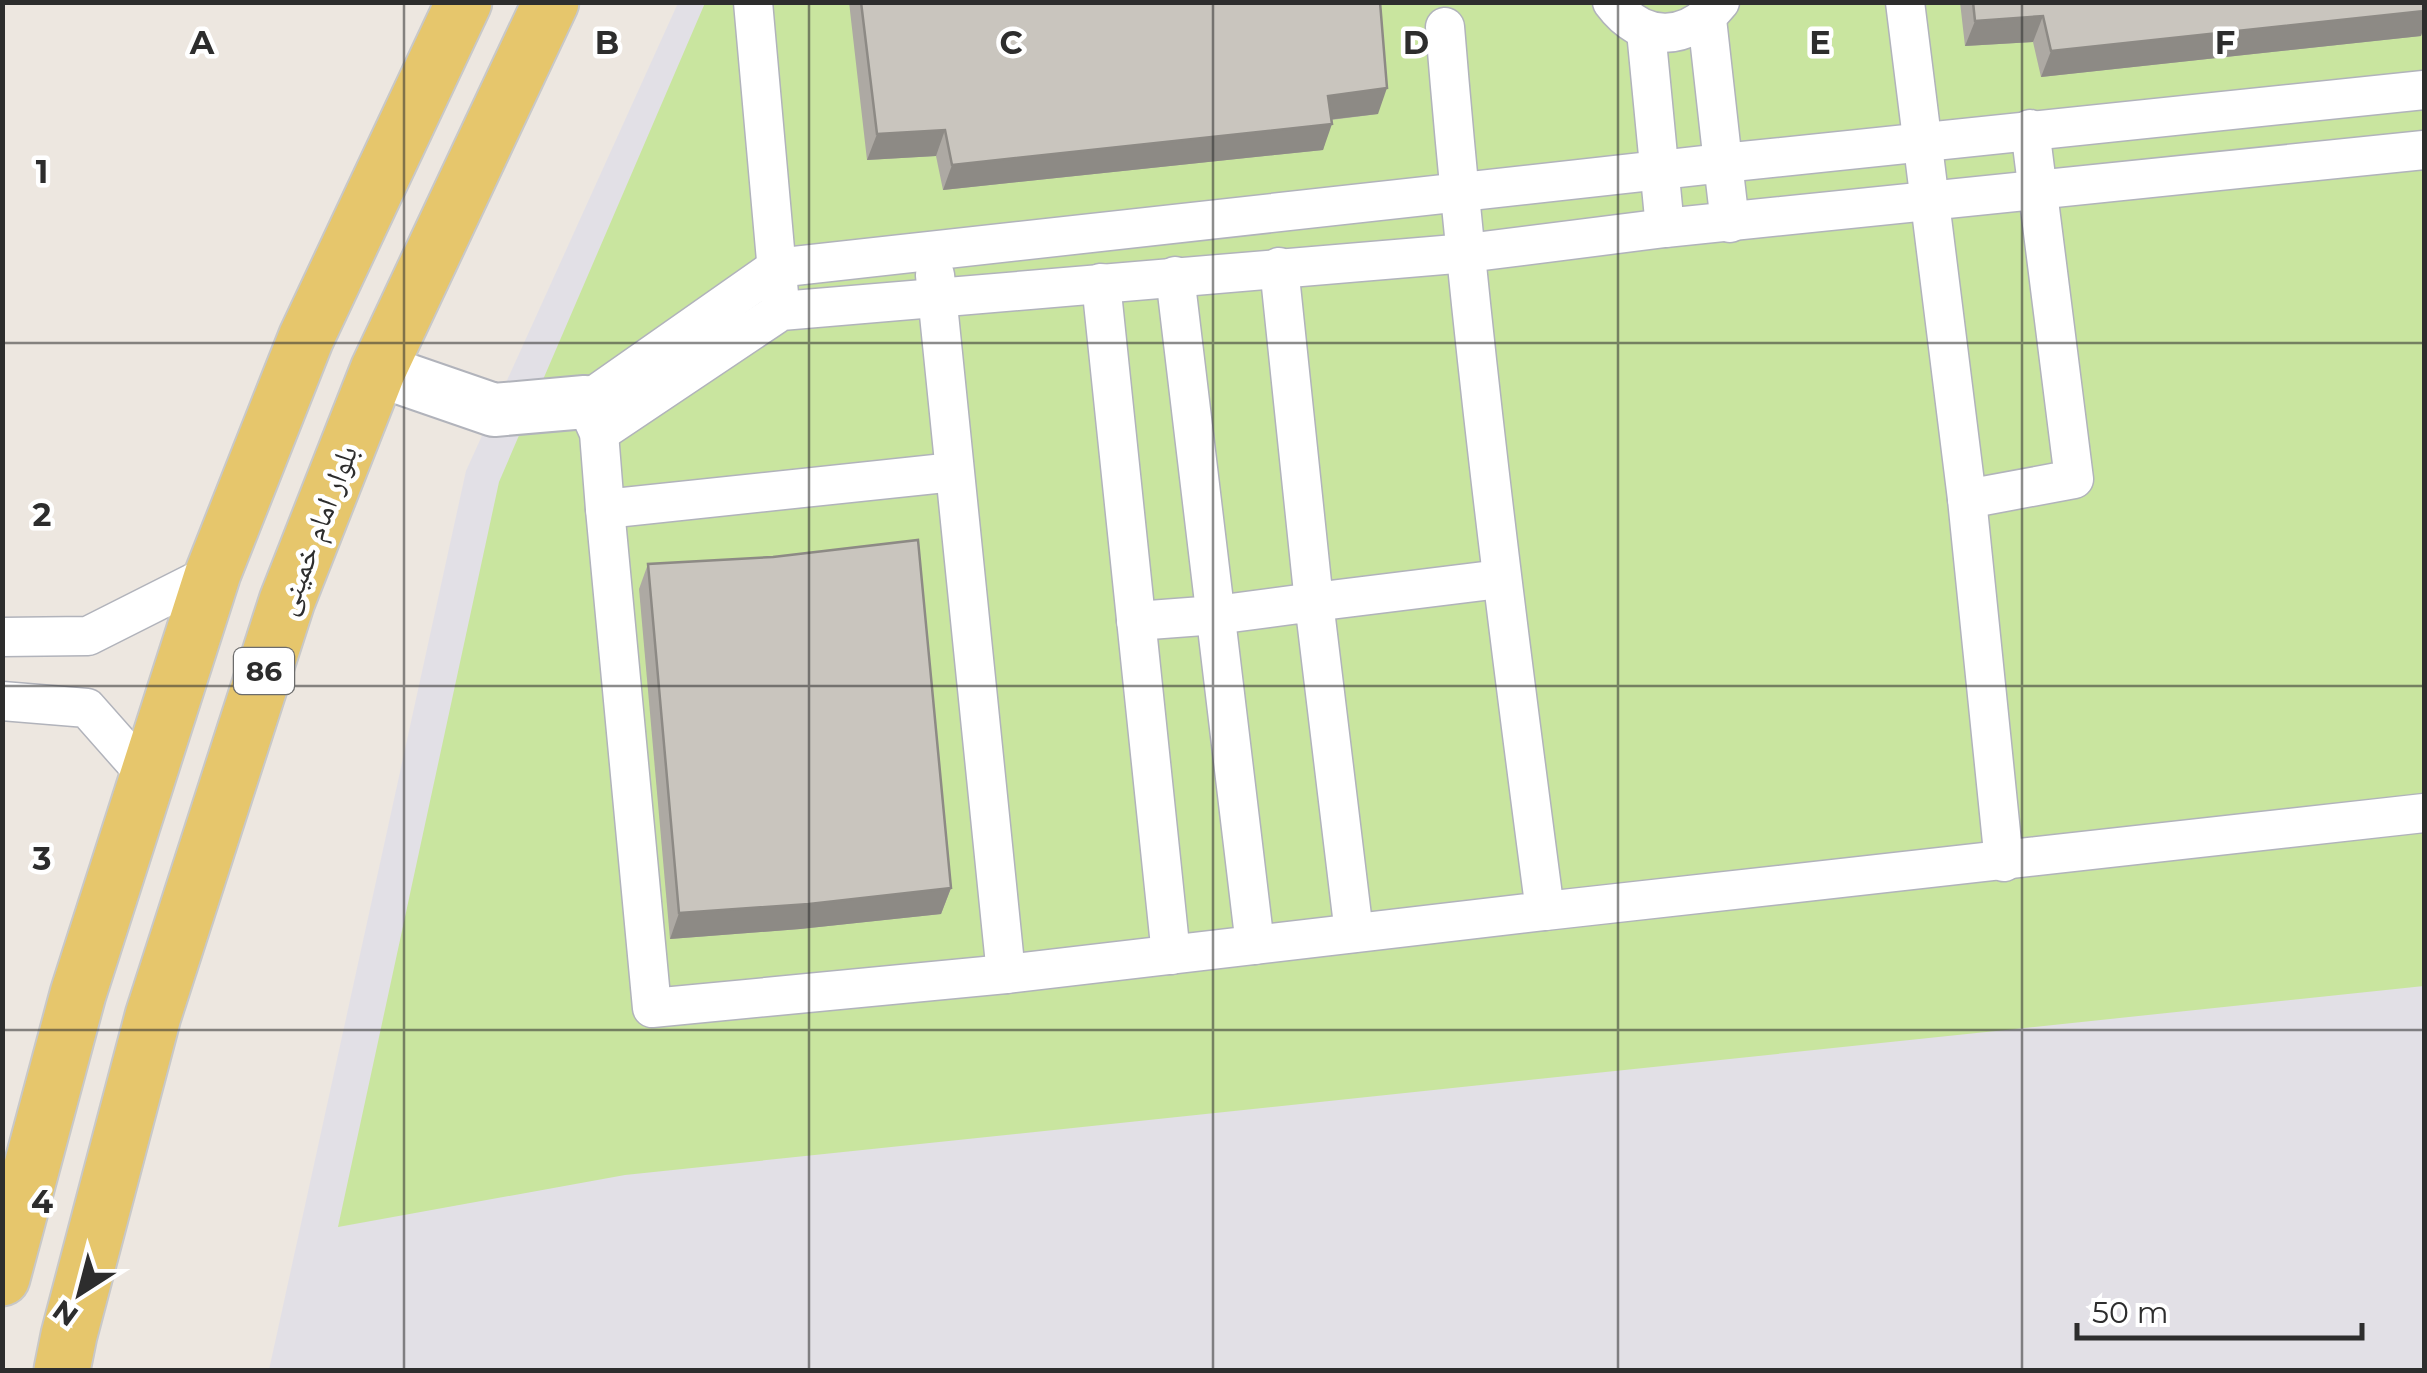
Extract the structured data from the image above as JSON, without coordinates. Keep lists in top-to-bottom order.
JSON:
{
  "streets": {
    "main road": ["بلوار امام خمینی", "86"]
  },
  "scale_bar": "50 m",
  "north": "bottom left",
  "grid": {
    "columns": [
      "A",
      "B",
      "C",
      "D",
      "E",
      "F"
    ],
    "rows": [
      "1",
      "2",
      "3",
      "4"
    ]
  }
}
